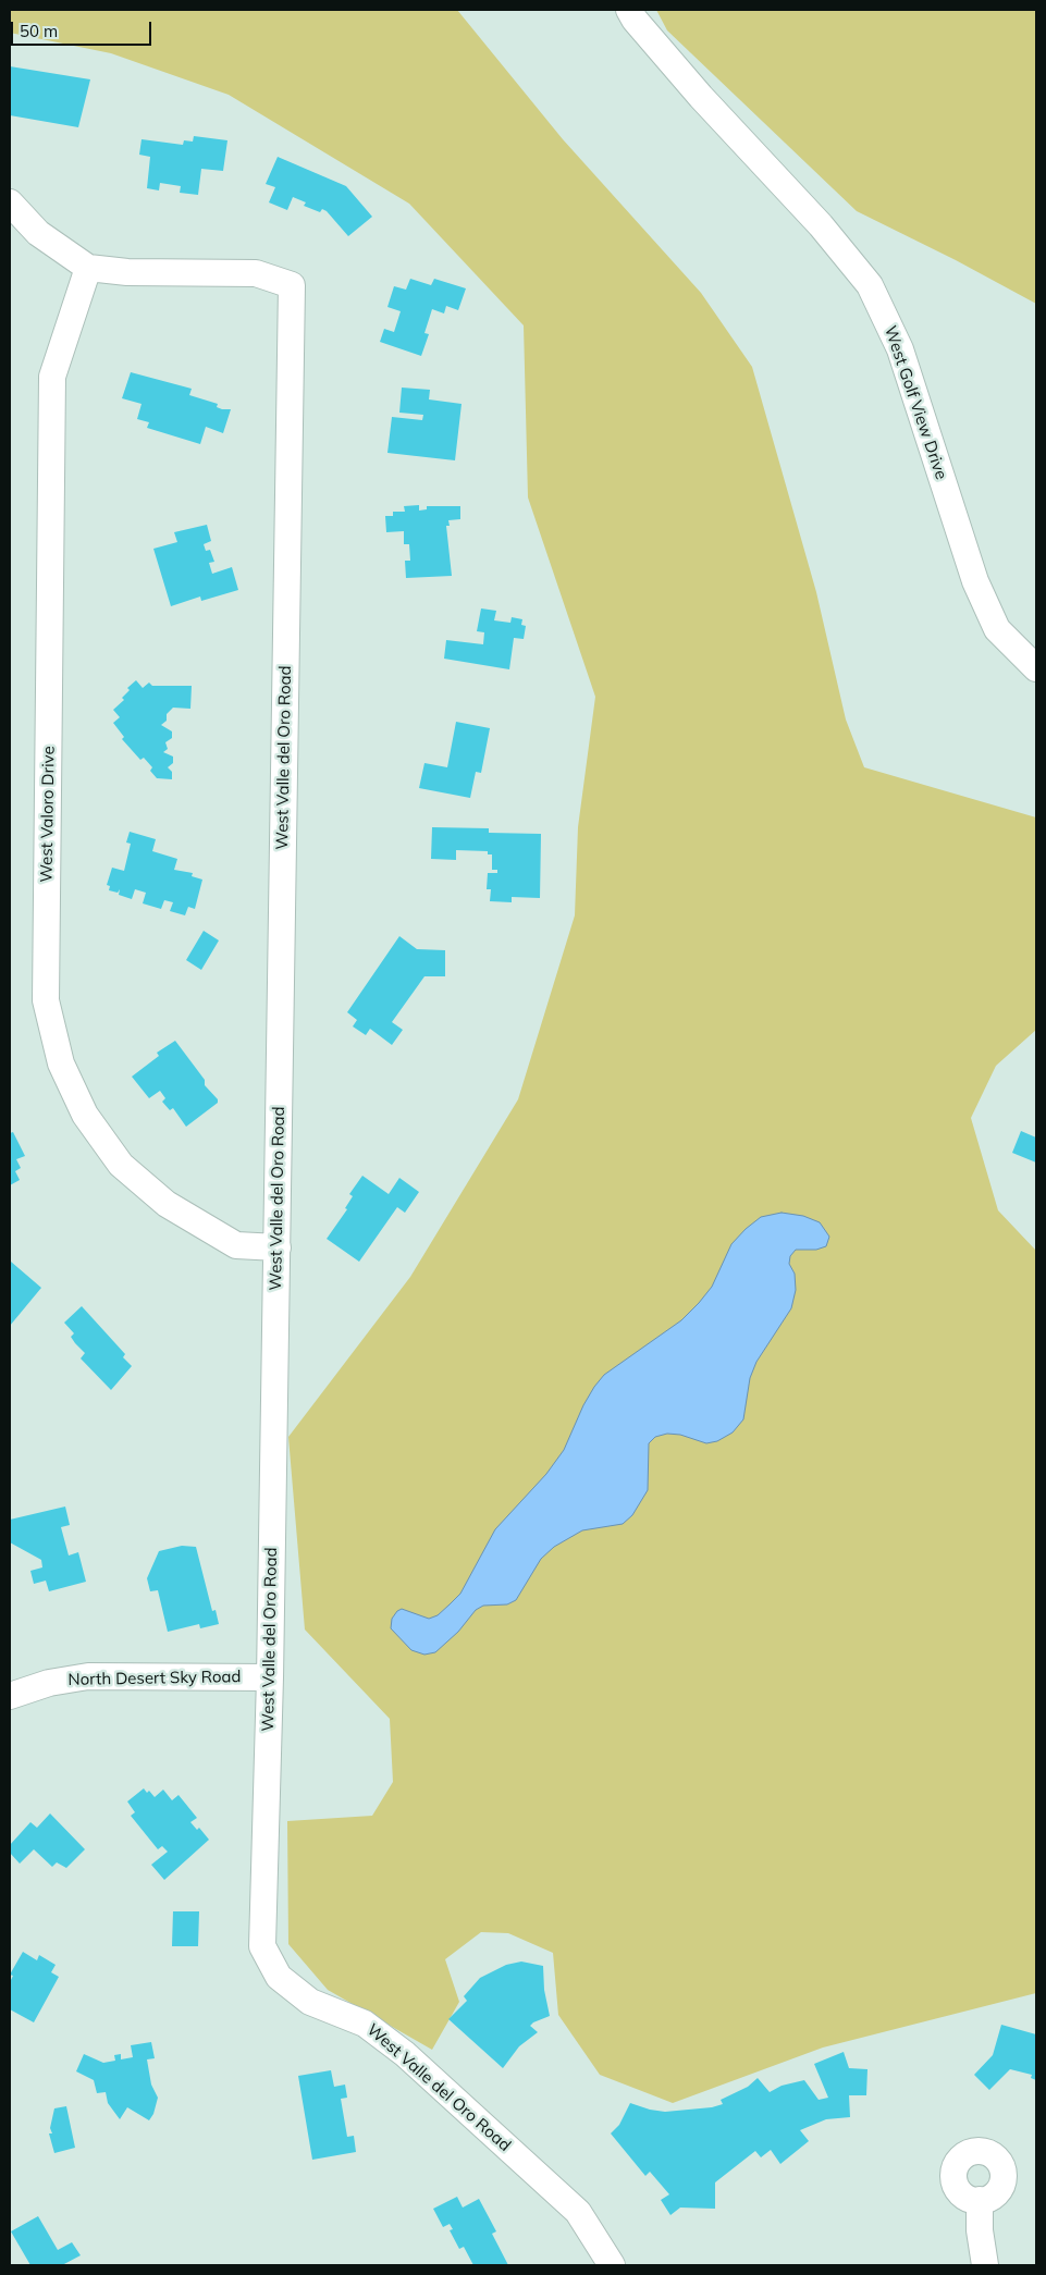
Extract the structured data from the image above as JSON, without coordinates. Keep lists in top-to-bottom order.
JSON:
{
  "streets": {
    "street": [
      "West Golf View Drive",
      "West Valle del Oro Road",
      "West Valoro Drive",
      "North Desert Sky Road"
    ]
  },
  "crossings": [
    ["West Valle del Oro Road", "West Valoro Drive"],
    ["West Valle del Oro Road", "North Desert Sky Road"]
  ],
  "scale_bar": "50 m"
}
